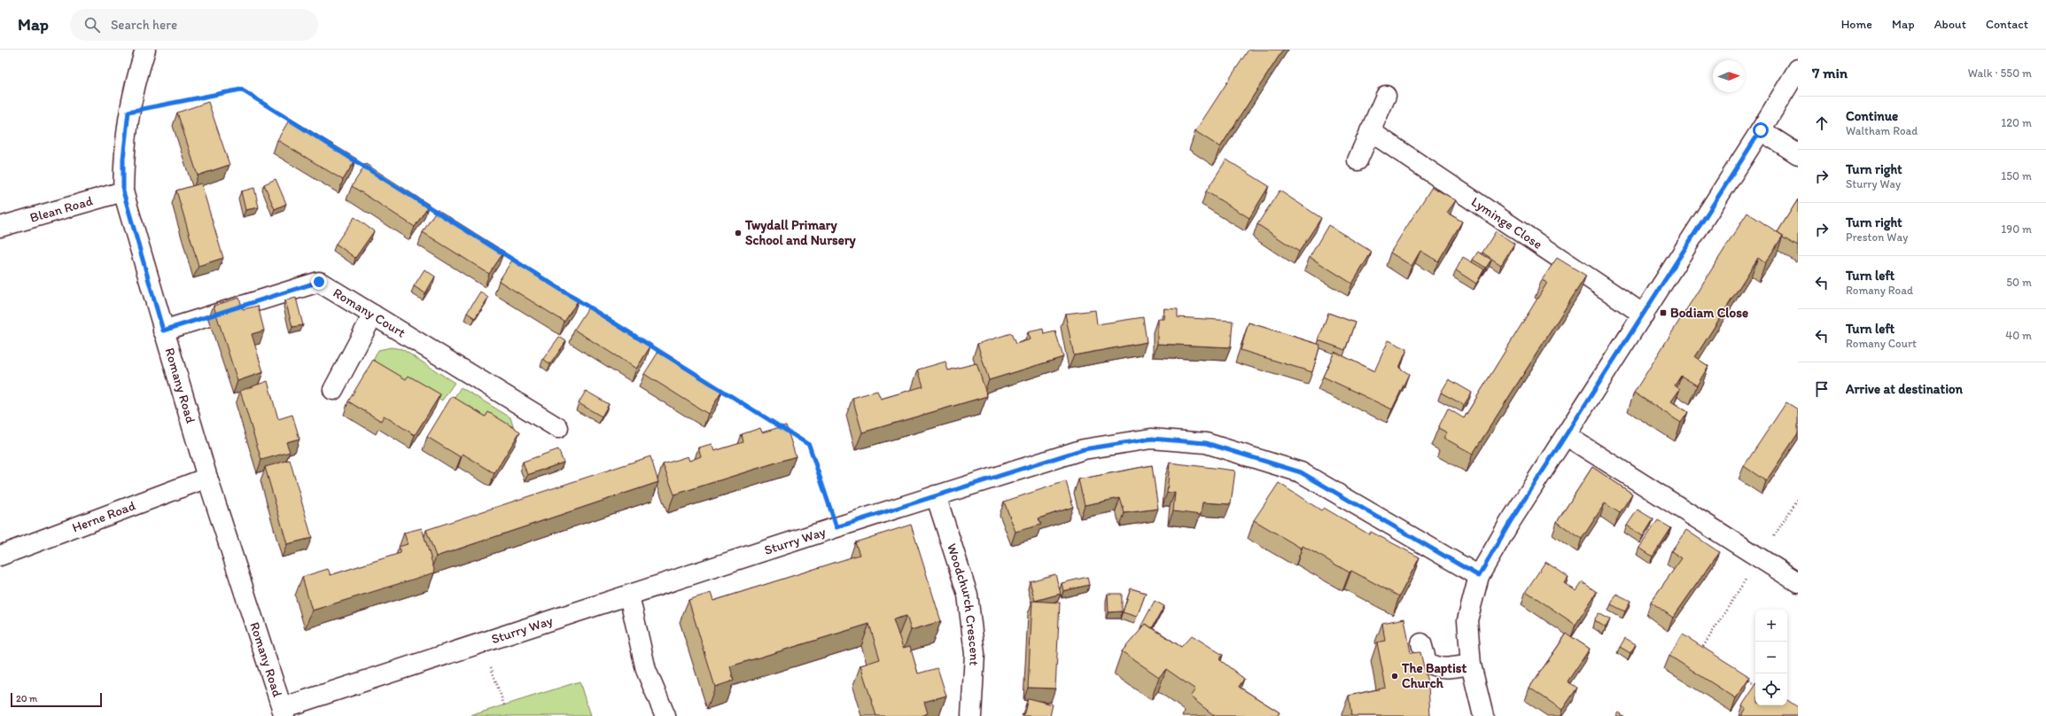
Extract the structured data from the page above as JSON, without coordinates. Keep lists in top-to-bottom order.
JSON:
{
  "streets": {
    "street": [
      "Blean Road",
      "Lyminge Close",
      "Romany Court",
      "Romany Road",
      "Herne Road",
      "Sturry Way",
      "Woodchurch Crescent"
    ]
  },
  "crossings": [
    ["Blean Road", "Romany Road"],
    ["Romany Court", "Romany Road"],
    ["Romany Road", "Herne Road"],
    ["Romany Road", "Sturry Way"],
    ["Sturry Way", "Woodchurch Crescent"]
  ],
  "places": {
    "other": ["Twydall Primary School and Nursery", "The Baptist Church"],
    "transit": ["Bodiam Close"]
  },
  "scale_bar": "20 m",
  "north": "right",
  "page": {
    "header": "Map",
    "search": "Search here",
    "nav": [
      "Home",
      "Map",
      "About",
      "Contact"
    ],
    "heading": ["7 min", "Walk · 550 m"],
    "list": [
      ["Continue", "Waltham Road", "120 m"],
      ["Turn right", "Sturry Way", "150 m"],
      ["Turn right", "Preston Way", "190 m"],
      ["Turn left", "Romany Road", "50 m"],
      ["Turn left", "Romany Court", "40 m"],
      "Arrive at destination"
    ],
    "map_buttons": ["+", "−"],
    "scale": "20 m"
  }
}
